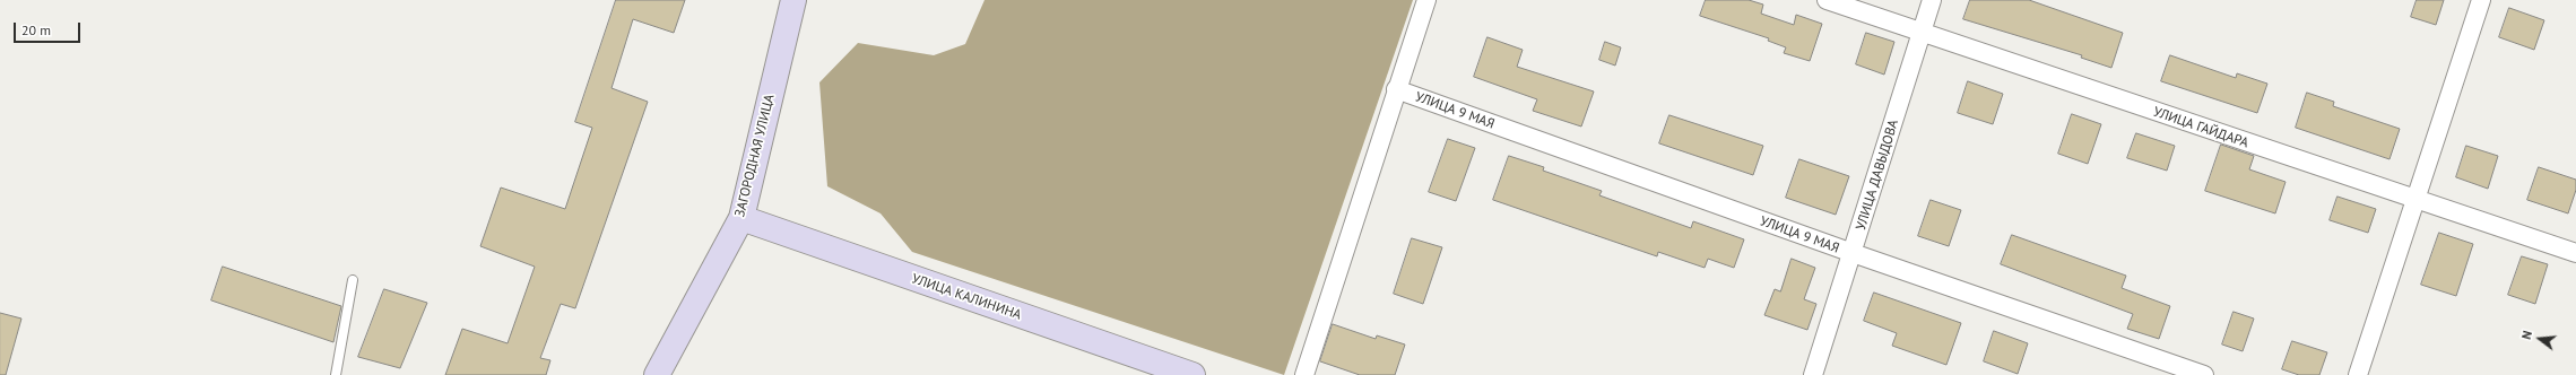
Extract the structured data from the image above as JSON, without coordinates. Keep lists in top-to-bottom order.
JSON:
{
  "streets": {
    "street": [
      "УЛИЦА 9 МАЯ",
      "УЛИЦА ГАЙДАРА",
      "ЗАГОРОДНАЯ УЛИЦА",
      "УЛИЦА ДАВЫДОВА",
      "УЛИЦА КАЛИНИНА"
    ]
  },
  "crossings": [
    ["УЛИЦА 9 МАЯ", "УЛИЦА ДАВЫДОВА"],
    ["УЛИЦА ГАЙДАРА", "УЛИЦА ДАВЫДОВА"],
    ["ЗАГОРОДНАЯ УЛИЦА", "УЛИЦА КАЛИНИНА"]
  ],
  "scale_bar": "20 m",
  "north": "left"
}
